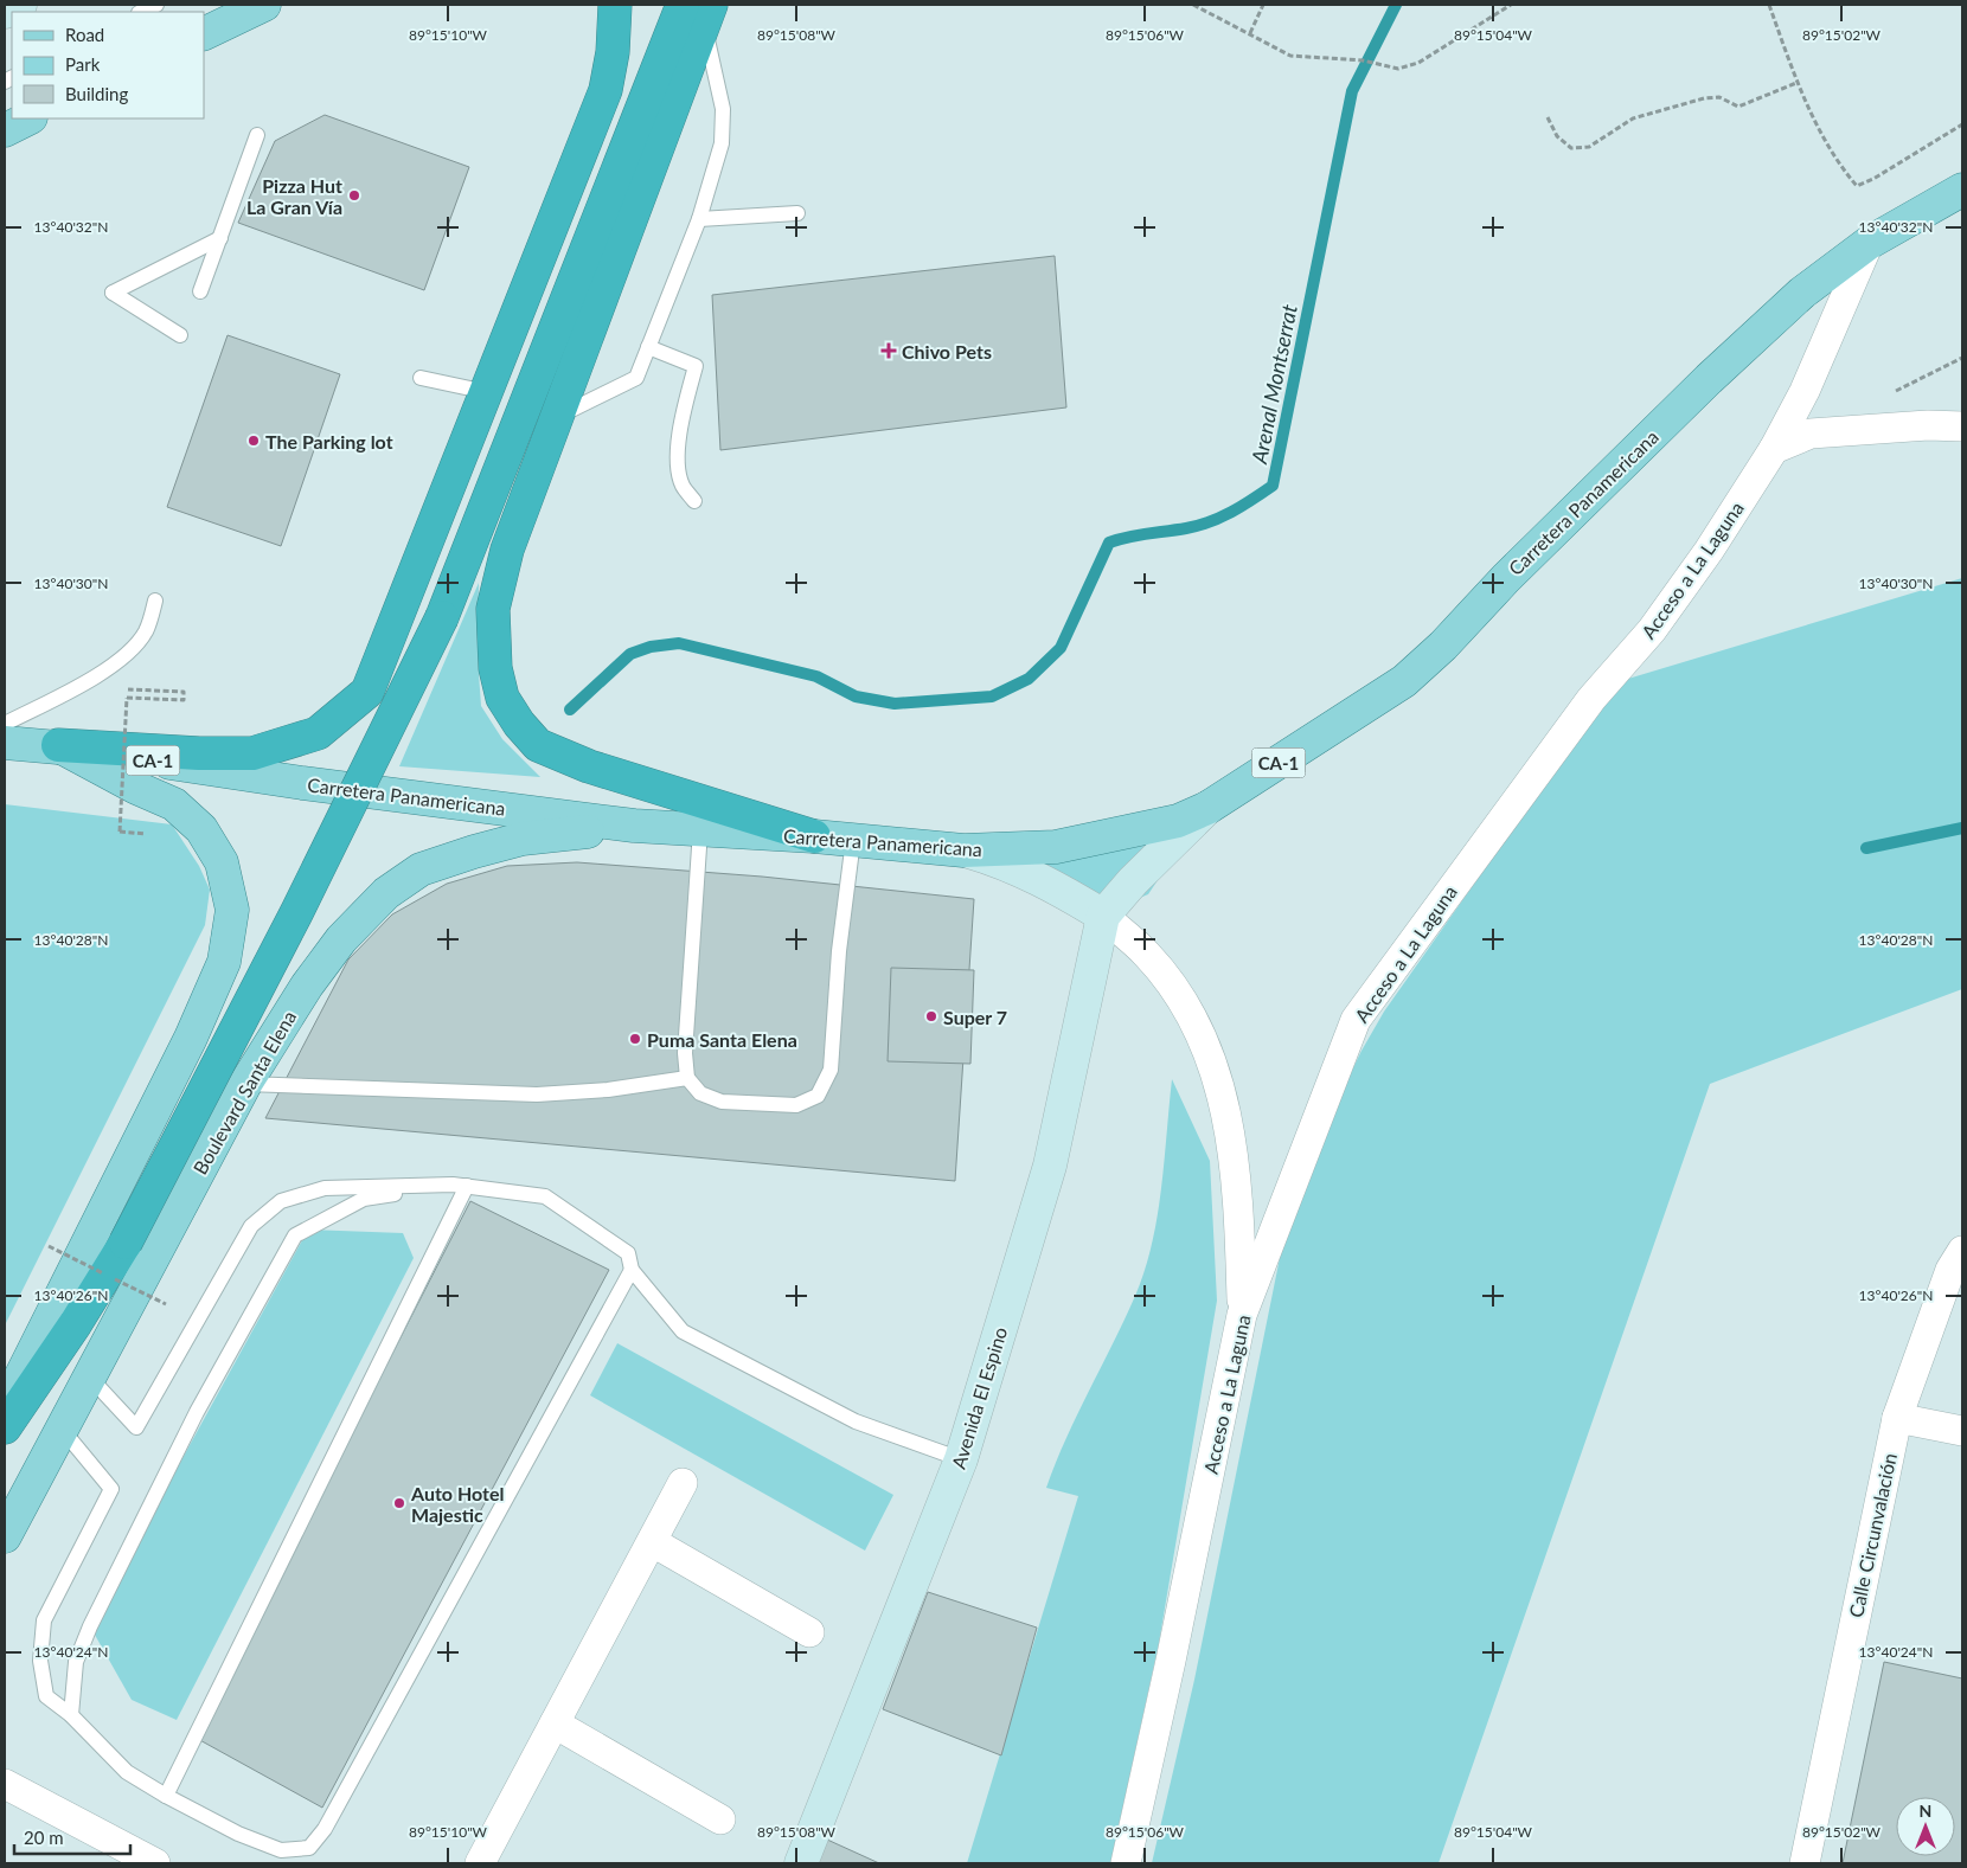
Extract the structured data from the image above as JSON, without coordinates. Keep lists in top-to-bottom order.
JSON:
{
  "streets": {
    "main road": [
      "Carretera Panamericana",
      "CA-1",
      "Boulevard Santa Elena",
      "Avenida El Espino"
    ],
    "street": ["Acceso a La Laguna", "Calle Circunvalación"]
  },
  "crossings": [
    ["Carretera Panamericana", "Acceso a La Laguna"],
    ["Carretera Panamericana", "Boulevard Santa Elena"],
    ["Carretera Panamericana", "Avenida El Espino"]
  ],
  "water": ["Arenal Montserrat"],
  "places": {
    "other": [
      "Pizza Hut La Gran Vía",
      "The Parking lot",
      "Super 7",
      "Puma Santa Elena",
      "Auto Hotel Majestic"
    ],
    "health": ["Chivo Pets"]
  },
  "legend": ["Road", "Park", "Building"],
  "scale_bar": "20 m",
  "north": "top",
  "coordinates": [
    "89°15'10\"W",
    "89°15'08\"W",
    "89°15'06\"W",
    "89°15'04\"W",
    "89°15'02\"W",
    "13°40'32\"N",
    "13°40'30\"N",
    "13°40'28\"N",
    "13°40'26\"N",
    "13°40'24\"N"
  ]
}
